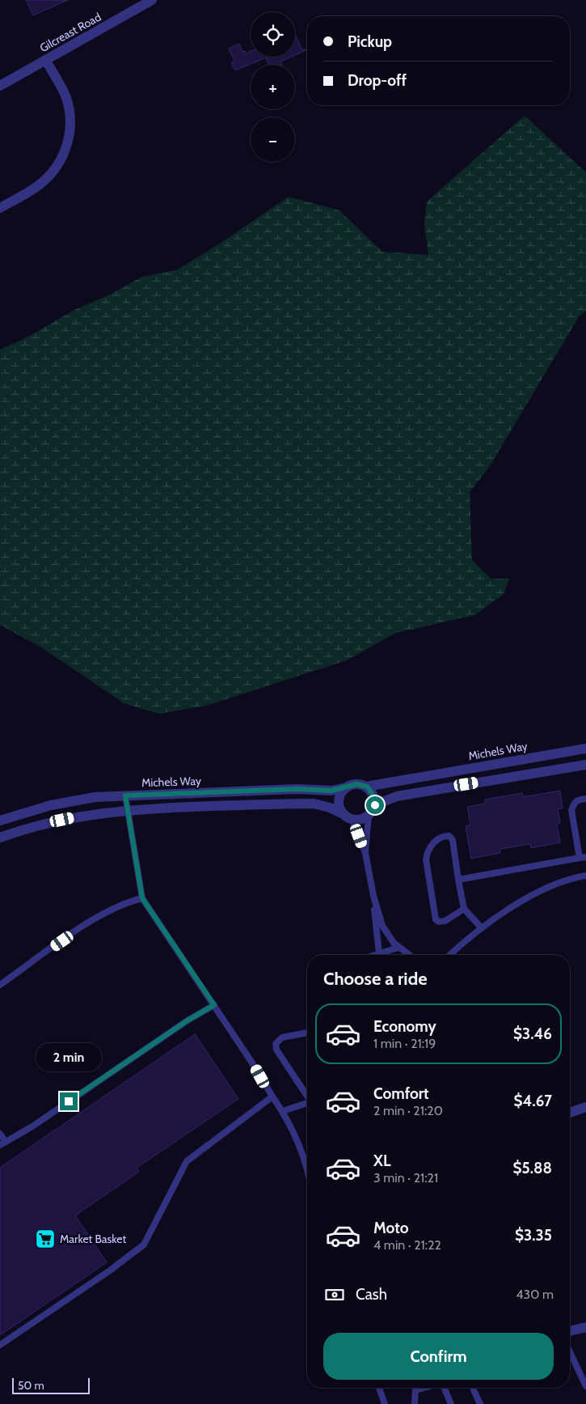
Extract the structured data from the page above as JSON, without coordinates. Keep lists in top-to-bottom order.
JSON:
{
  "streets": {
    "street": ["Gilcreast Road", "Michels Way"]
  },
  "places": {
    "supermarket": ["Market Basket"]
  },
  "scale_bar": "50 m",
  "page": {
    "map_buttons": ["+", "−"],
    "banner": ["Pickup", "Drop-off"],
    "heading": "Choose a ride",
    "list": [
      {
        "name": "Economy",
        "note": "1 min · 21:19",
        "value": "$3.46"
      },
      {
        "name": "Comfort",
        "note": "2 min · 21:20",
        "value": "$4.67"
      },
      {
        "name": "XL",
        "note": "3 min · 21:21",
        "value": "$5.88"
      },
      {
        "name": "Moto",
        "note": "4 min · 21:22",
        "value": "$3.35"
      }
    ],
    "bubble": "2 min",
    "pay": ["Cash", "430 m"],
    "buttons": "Confirm",
    "scale": "50 m"
  }
}
